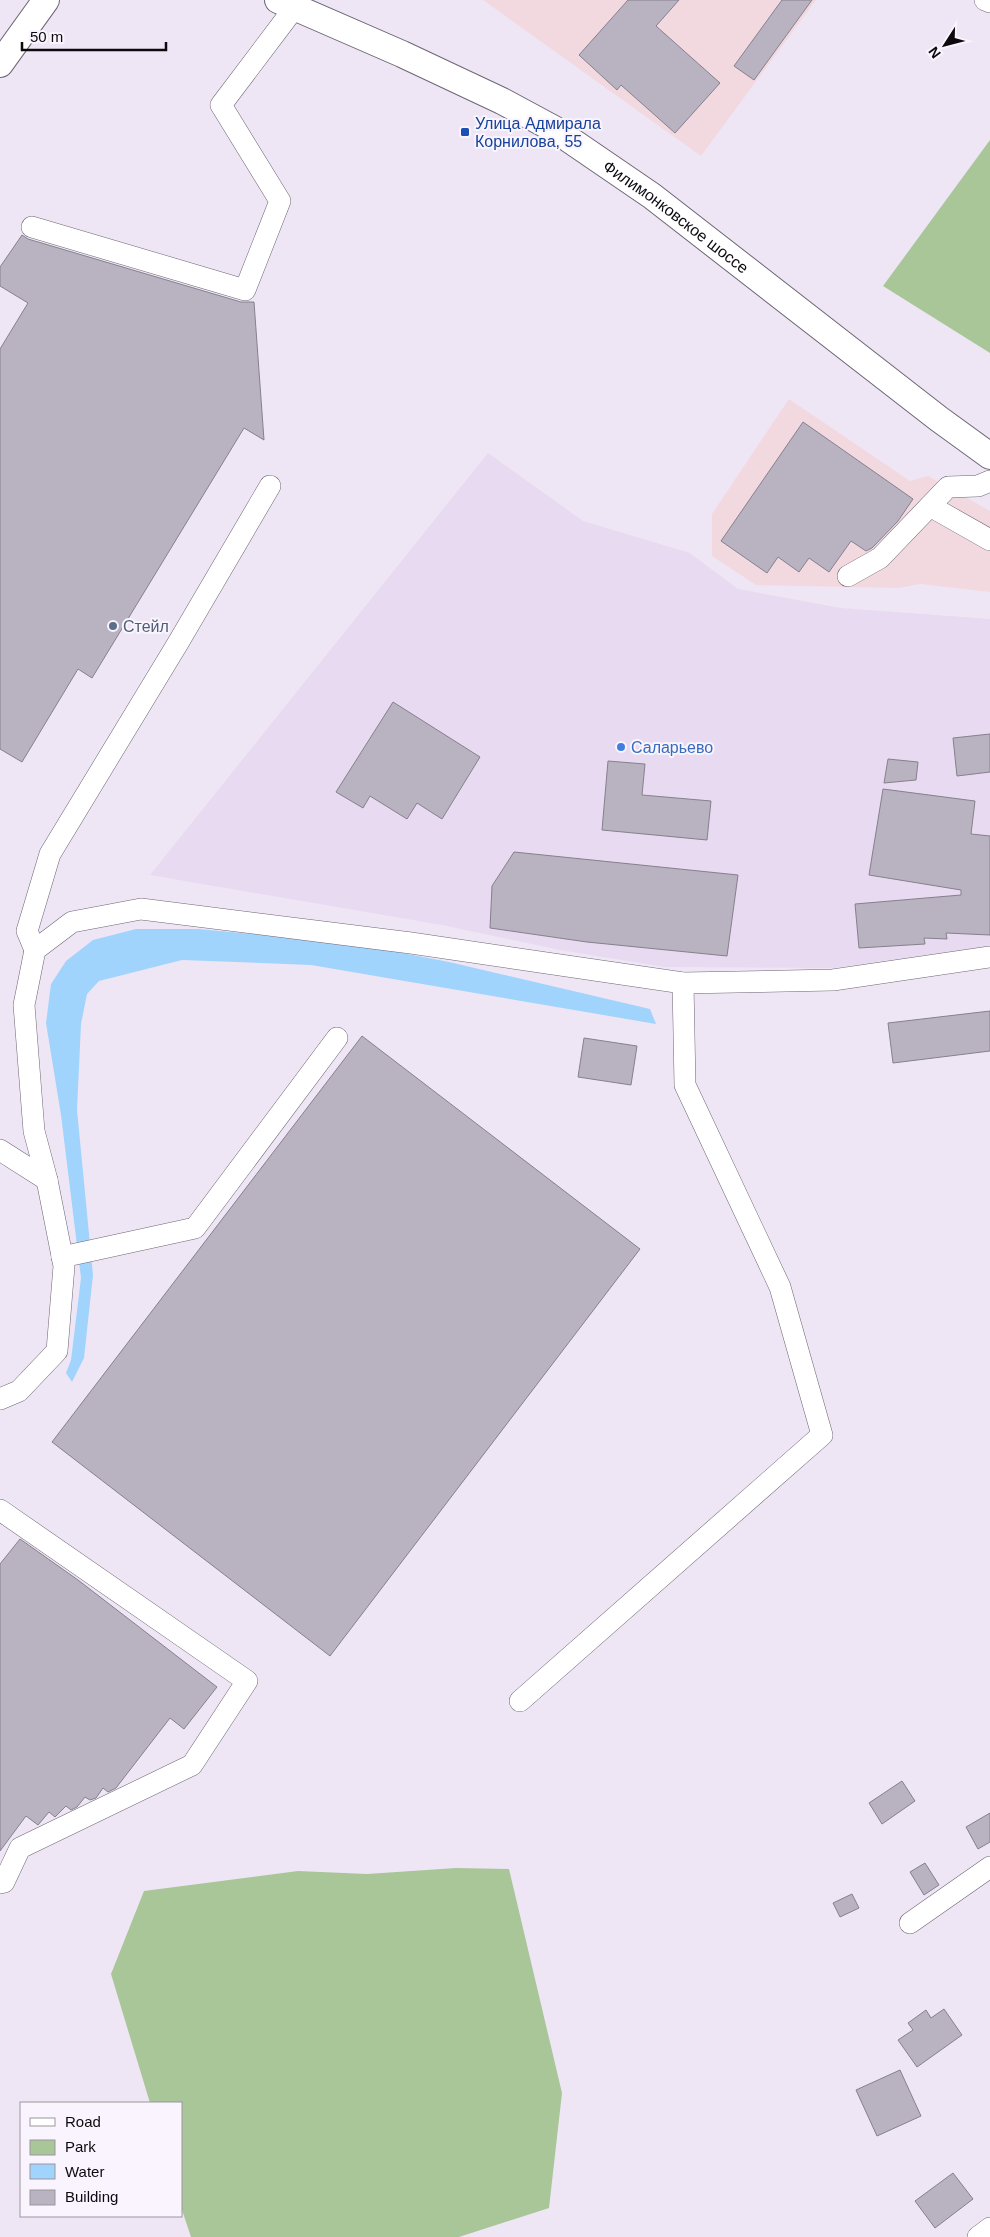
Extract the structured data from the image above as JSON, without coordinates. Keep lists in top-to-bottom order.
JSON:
{
  "streets": {
    "main road": ["Филимонковское шоссе"]
  },
  "places": {
    "transit": ["Улица Адмирала Корнилова, 55"],
    "other": ["Стейл", "Саларьево"]
  },
  "legend": [
    "Road",
    "Park",
    "Water",
    "Building"
  ],
  "scale_bar": "50 m",
  "north": "bottom left"
}
